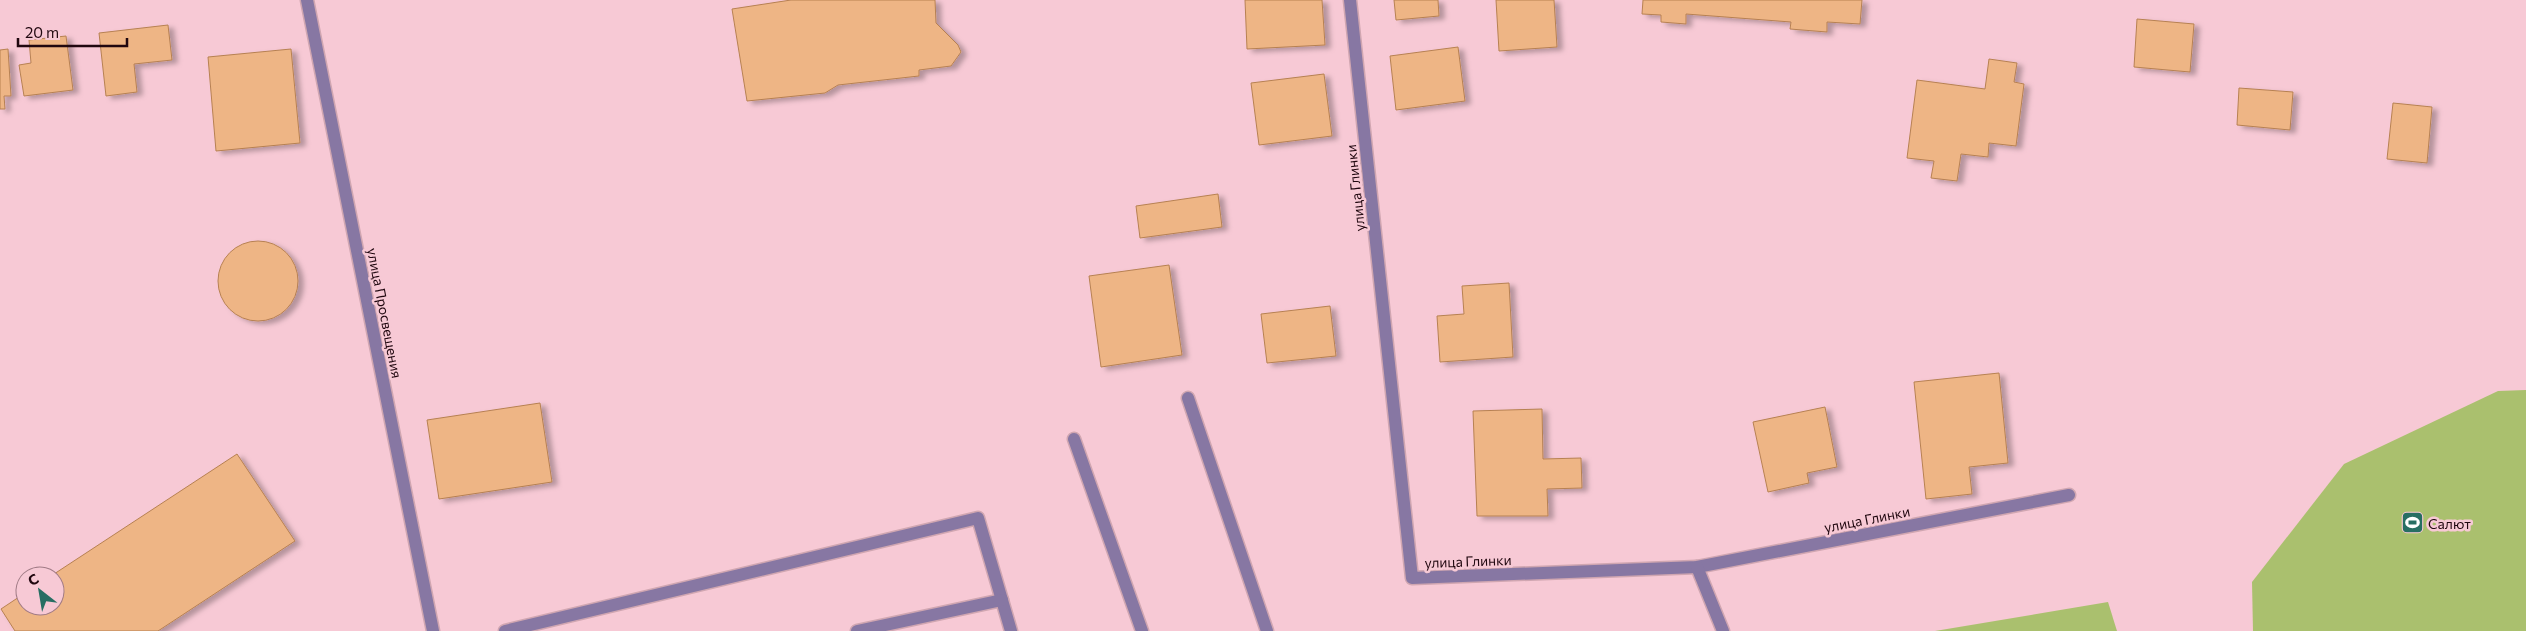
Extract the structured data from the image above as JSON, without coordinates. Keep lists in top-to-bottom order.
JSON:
{
  "streets": {
    "street": ["улица Глинки", "улица Просвещения"]
  },
  "places": {
    "sports": ["Салют"]
  },
  "scale_bar": "20 m",
  "north": "top left"
}
